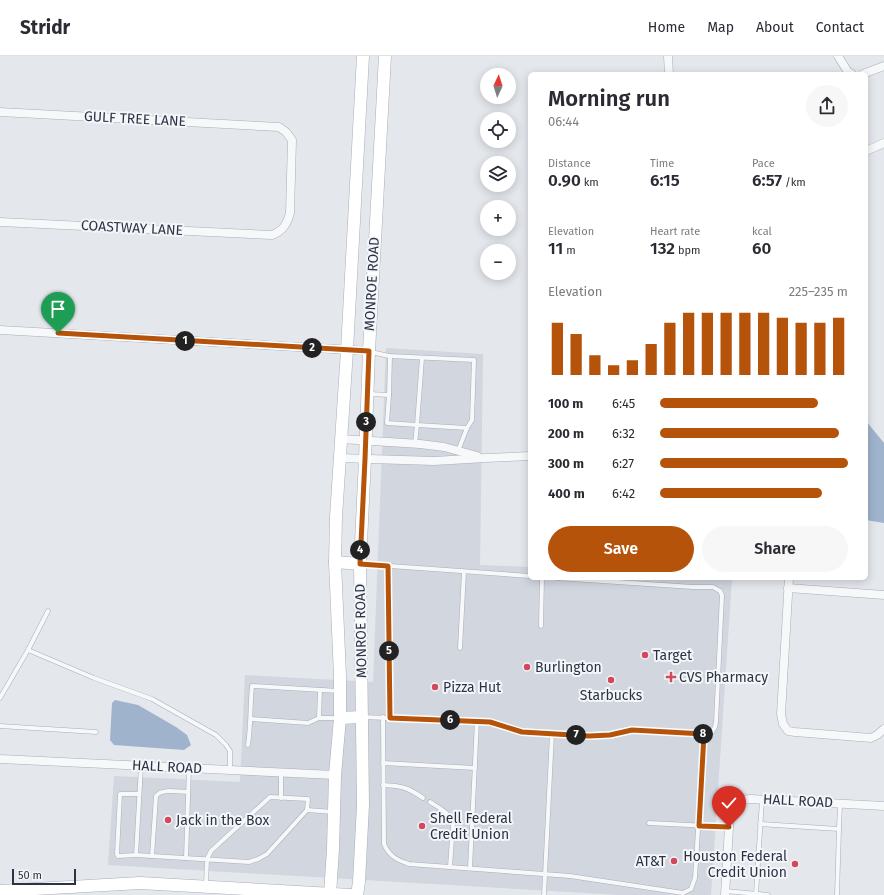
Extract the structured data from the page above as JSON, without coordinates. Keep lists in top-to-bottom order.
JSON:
{
  "streets": {
    "main road": ["MONROE ROAD"],
    "street": ["GULF TREE LANE", "COASTWAY LANE", "HALL ROAD"]
  },
  "crossings": [
    ["GULF TREE LANE", "COASTWAY LANE"],
    ["MONROE ROAD", "HALL ROAD"]
  ],
  "places": {
    "other": [
      "Target",
      "Burlington",
      "Starbucks",
      "Pizza Hut",
      "Jack in the Box",
      "Shell Federal Credit Union",
      "AT&T",
      "Houston Federal Credit Union"
    ],
    "health": ["CVS Pharmacy"]
  },
  "scale_bar": "50 m",
  "north": "top",
  "page": {
    "header": "Stridr",
    "nav": [
      "Home",
      "Map",
      "About",
      "Contact"
    ],
    "map_buttons": ["+", "−"],
    "heading": ["Morning run", "06:44"],
    "stats": [
      ["Distance", "0.90 km"],
      ["Time", "6:15"],
      ["Pace", "6:57 /km"],
      ["Elevation", "11 m"],
      ["Heart rate", "132 bpm"],
      ["kcal", "60"]
    ],
    "chart": ["Elevation", "225–235 m"],
    "pins": [
      "1",
      "2",
      "3",
      "4",
      "5",
      "6",
      "8",
      "7"
    ],
    "list": [
      {
        "name": "100 m",
        "note": "6:45"
      },
      {
        "name": "200 m",
        "note": "6:32"
      },
      {
        "name": "300 m",
        "note": "6:27"
      },
      {
        "name": "400 m",
        "note": "6:42"
      }
    ],
    "buttons": ["Save", "Share"],
    "scale": "50 m"
  }
}
